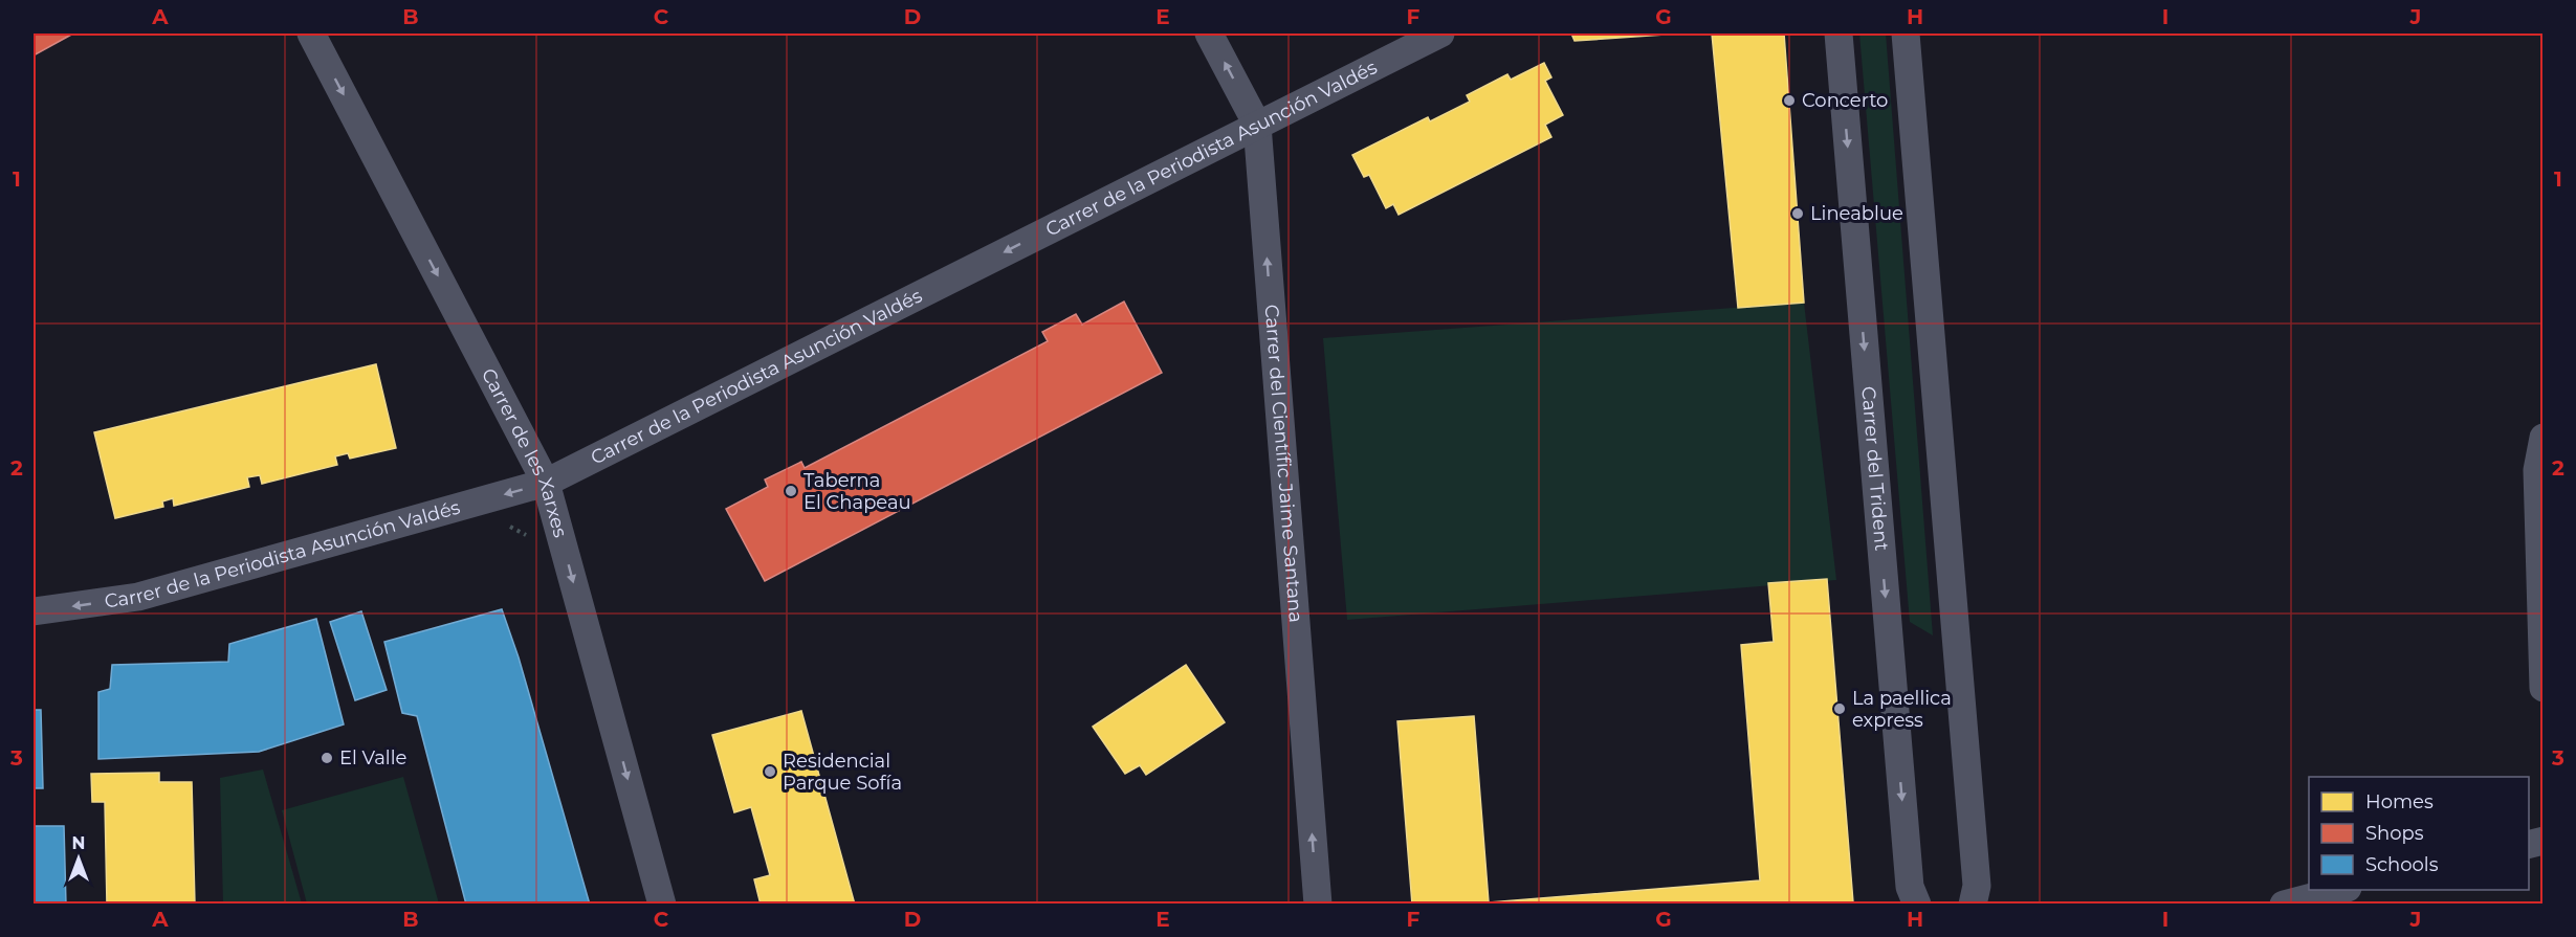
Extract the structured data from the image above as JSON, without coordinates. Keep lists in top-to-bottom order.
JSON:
{
  "streets": {
    "street": [
      "Carrer de la Periodista Asunción Valdés",
      "Carrer de les Xarxes",
      "Carrer del Científic Jaime Santana",
      "Carrer del Trident"
    ]
  },
  "crossings": [
    ["Carrer de la Periodista Asunción Valdés", "Carrer de les Xarxes"],
    ["Carrer de la Periodista Asunción Valdés", "Carrer del Científic Jaime Santana"]
  ],
  "one_way": ["Carrer de la Periodista Asunción Valdés", "Carrer de les Xarxes", "Carrer del Científic Jaime Santana"],
  "places": [
    "Concerto",
    "Lineablue",
    "Taberna El Chapeau",
    "La paellica express",
    "El Valle",
    "Residencial Parque Sofía"
  ],
  "legend": ["Homes", "Shops", "Schools"],
  "north": "top",
  "grid": {
    "columns": [
      "A",
      "B",
      "C",
      "D",
      "E",
      "F",
      "G",
      "H",
      "I",
      "J"
    ],
    "rows": ["1", "2", "3"]
  }
}
